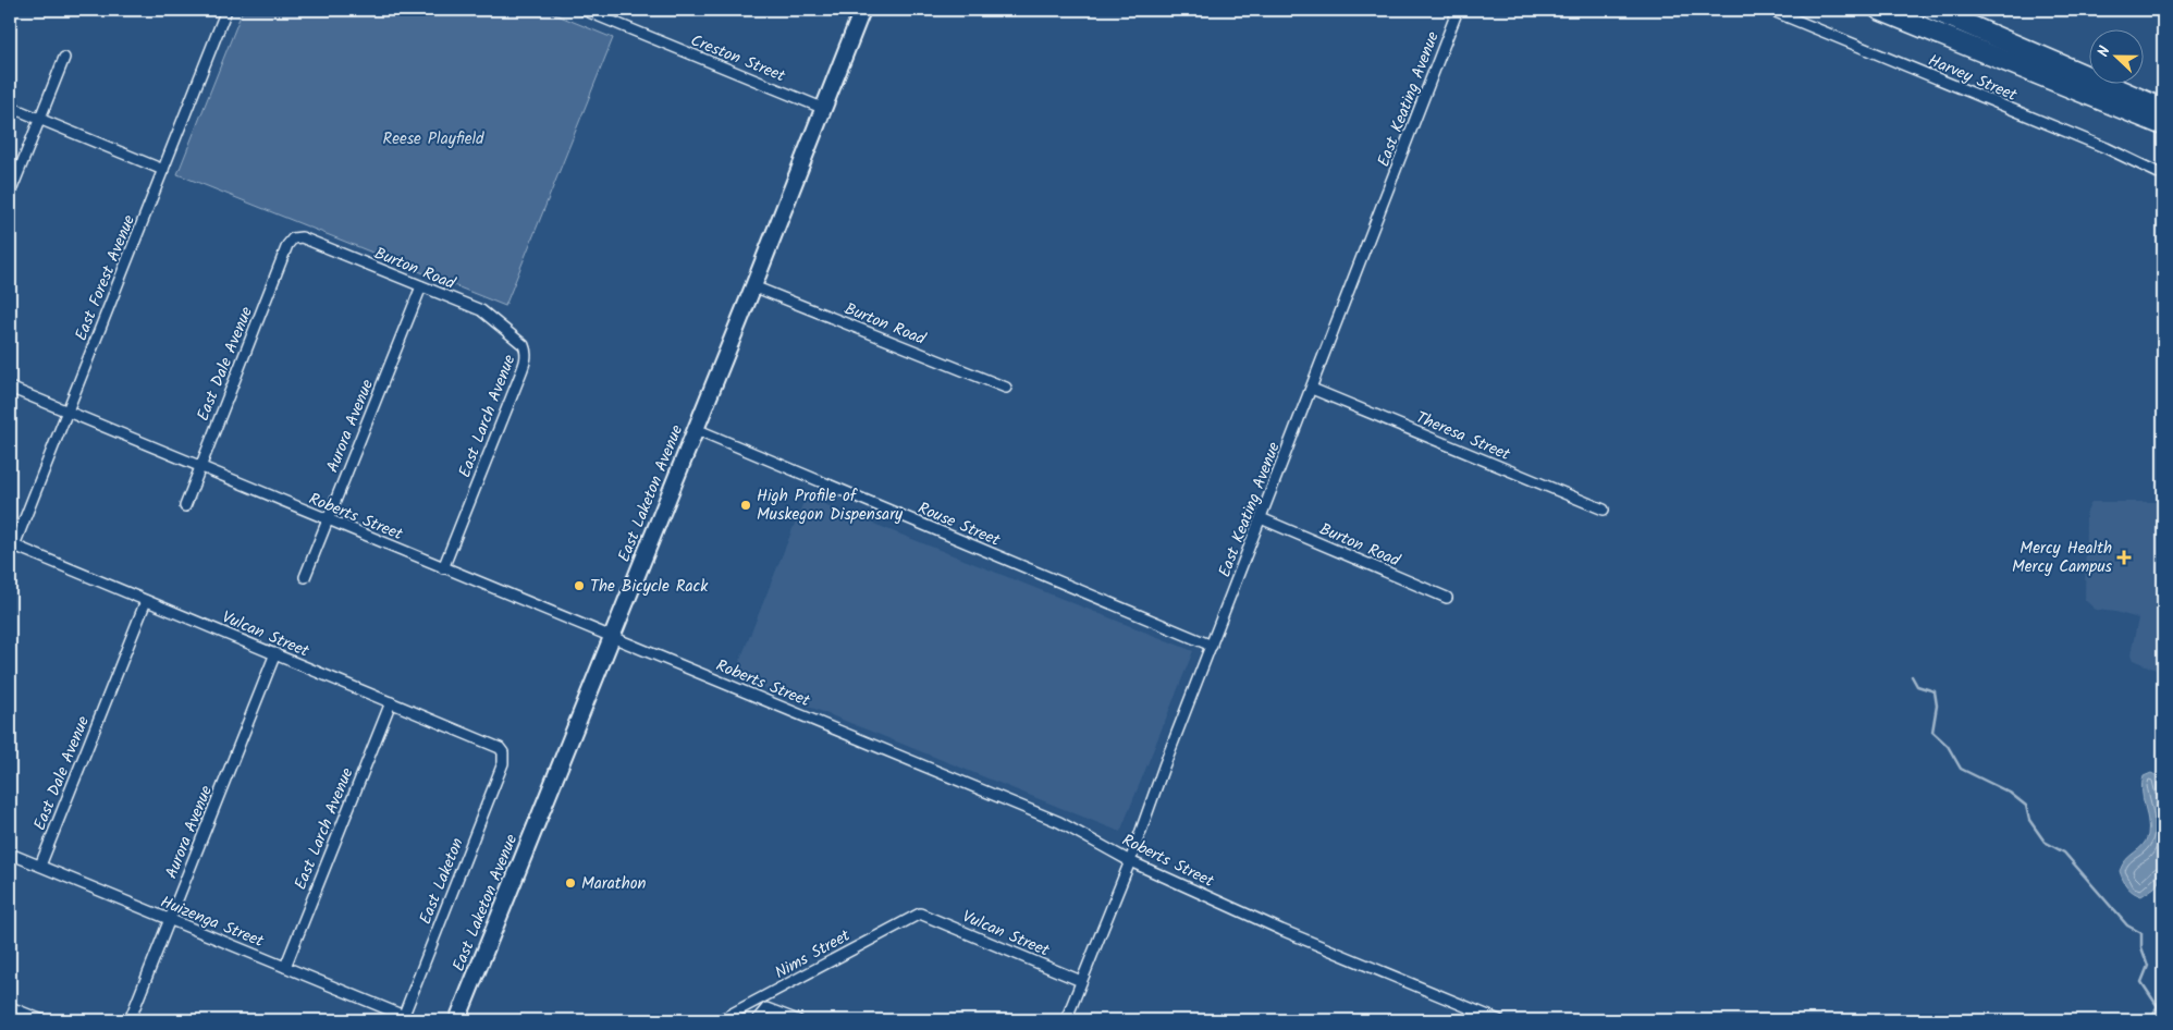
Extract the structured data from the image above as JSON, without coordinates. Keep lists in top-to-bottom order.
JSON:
{
  "streets": {
    "main road": ["East Laketon Avenue"],
    "street": [
      "Creston Street",
      "Harvey Street",
      "East Keating Avenue",
      "Burton Road",
      "East Forest Avenue",
      "East Dale Avenue",
      "East Larch Avenue",
      "Aurora Avenue",
      "Theresa Street",
      "Roberts Street",
      "Rouse Street",
      "Vulcan Street",
      "East Laketon",
      "Huizenga Street",
      "Nims Street"
    ]
  },
  "crossings": [
    ["Creston Street", "East Laketon Avenue"],
    ["East Keating Avenue", "Burton Road"],
    ["East Keating Avenue", "Theresa Street"],
    ["East Keating Avenue", "Roberts Street"],
    ["East Keating Avenue", "Rouse Street"],
    ["East Keating Avenue", "Vulcan Street"],
    ["Burton Road", "East Dale Avenue"],
    ["Burton Road", "East Larch Avenue"],
    ["Burton Road", "Aurora Avenue"],
    ["Burton Road", "East Laketon Avenue"],
    ["East Forest Avenue", "Roberts Street"],
    ["East Forest Avenue", "Vulcan Street"],
    ["East Dale Avenue", "Roberts Street"],
    ["East Dale Avenue", "Vulcan Street"],
    ["East Dale Avenue", "Huizenga Street"],
    ["East Larch Avenue", "Roberts Street"],
    ["East Larch Avenue", "Vulcan Street"],
    ["East Larch Avenue", "Huizenga Street"],
    ["Aurora Avenue", "Roberts Street"],
    ["Aurora Avenue", "Vulcan Street"],
    ["Aurora Avenue", "Huizenga Street"],
    ["East Laketon Avenue", "Roberts Street"],
    ["East Laketon Avenue", "Rouse Street"],
    ["Vulcan Street", "East Laketon"],
    ["Vulcan Street", "Nims Street"],
    ["East Laketon", "Huizenga Street"]
  ],
  "parks": ["Reese Playfield"],
  "places": {
    "other": ["High Profile of Muskegon Dispensary", "The Bicycle Rack", "Marathon"],
    "health": ["Mercy Health Mercy Campus"]
  },
  "north": "left"
}
